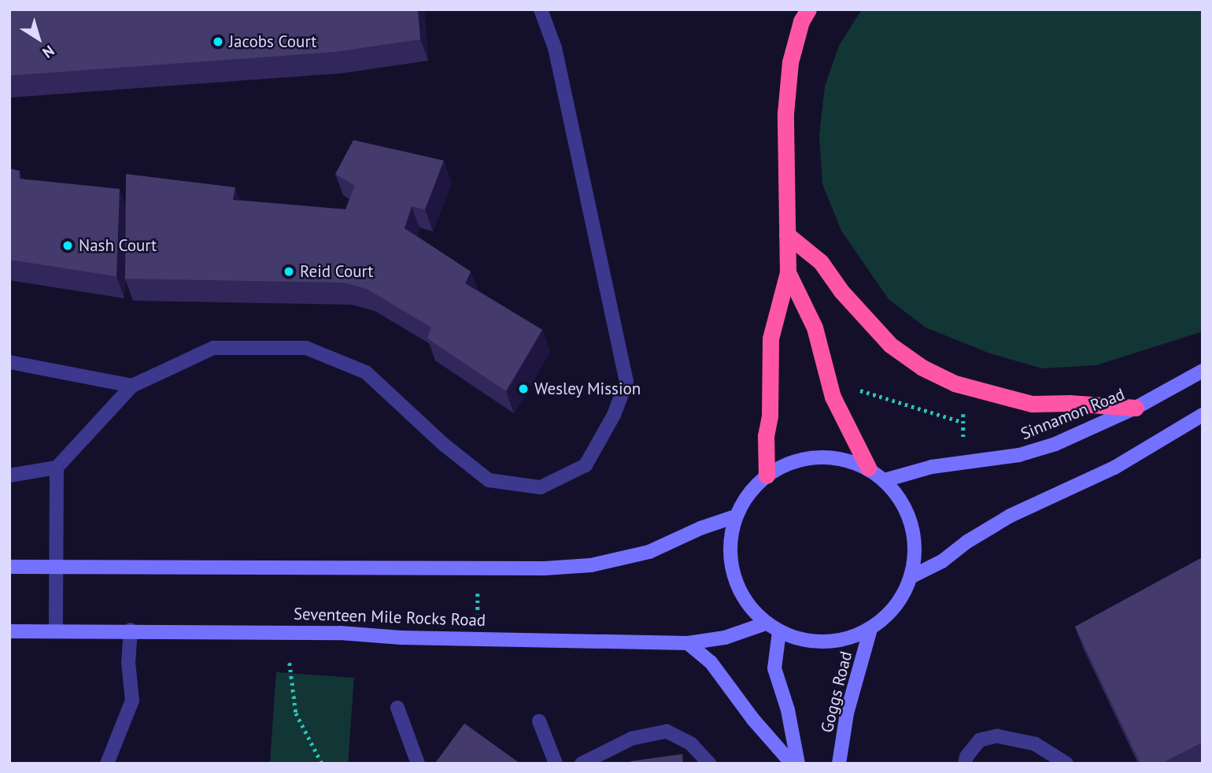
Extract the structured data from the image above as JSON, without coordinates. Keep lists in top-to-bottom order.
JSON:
{
  "streets": {
    "main road": ["Sinnamon Road", "Seventeen Mile Rocks Road", "Goggs Road"]
  },
  "crossings": [
    ["Sinnamon Road", "Seventeen Mile Rocks Road"],
    ["Sinnamon Road", "Goggs Road"],
    ["Seventeen Mile Rocks Road", "Goggs Road"]
  ],
  "places": [
    "Jacobs Court",
    "Nash Court",
    "Reid Court",
    "Wesley Mission"
  ],
  "north": "bottom right"
}
